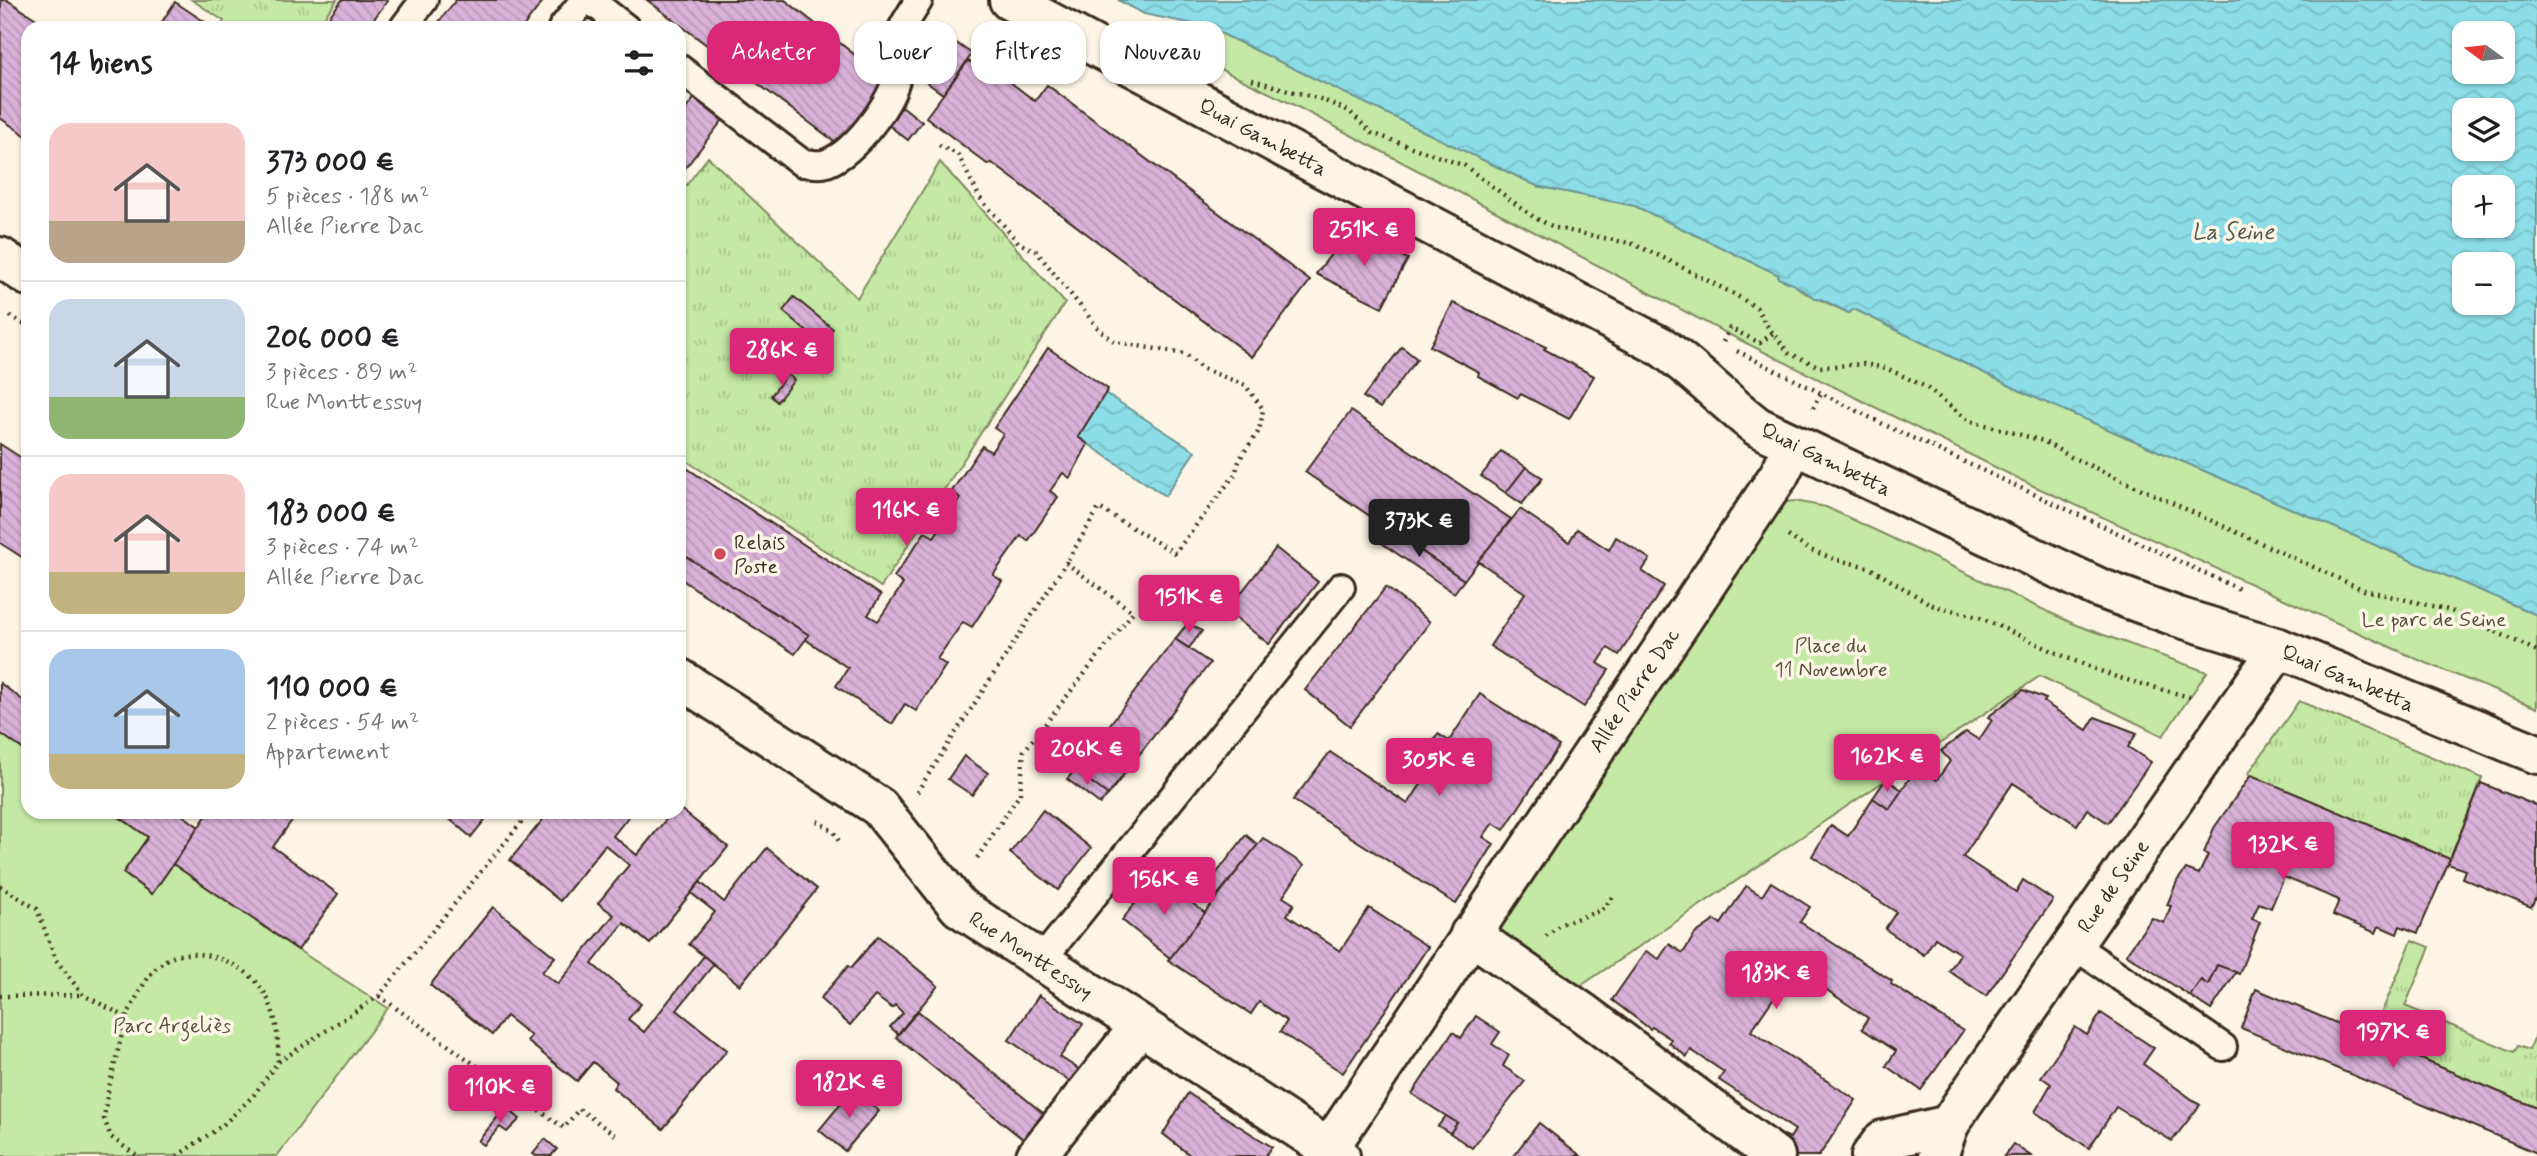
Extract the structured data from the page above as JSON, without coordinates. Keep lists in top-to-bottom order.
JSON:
{
  "streets": {
    "main road": [
      "Quai Gambetta",
      "Allée Pierre Dac",
      "Rue de Seine",
      "Rue Monttessuy"
    ]
  },
  "crossings": [
    ["Quai Gambetta", "Allée Pierre Dac"],
    ["Quai Gambetta", "Rue de Seine"],
    ["Allée Pierre Dac", "Rue Monttessuy"]
  ],
  "water": ["La Seine"],
  "parks": ["Le parc de Seine", "Place du 11 Novembre", "Parc Argeliès"],
  "places": ["Relais Poste"],
  "north": "left",
  "page": {
    "map_buttons": ["+", "−"],
    "chip": [
      "Acheter",
      "Louer",
      "Filtres",
      "Nouveau"
    ],
    "heading": "14 biens",
    "list": [
      {
        "name": "373 000 €",
        "note": "5 pièces · 188 m² · Allée Pierre Dac"
      },
      {
        "name": "206 000 €",
        "note": "3 pièces · 89 m² · Rue Monttessuy"
      },
      {
        "name": "183 000 €",
        "note": "3 pièces · 74 m² · Allée Pierre Dac"
      },
      {
        "name": "110 000 €",
        "note": "2 pièces · 54 m² · Appartement"
      }
    ],
    "price": [
      "251K €",
      "286K €",
      "116K €",
      "373K €",
      "151K €",
      "206K €",
      "162K €",
      "305K €",
      "132K €",
      "156K €",
      "183K €",
      "197K €",
      "182K €",
      "110K €"
    ]
  }
}
